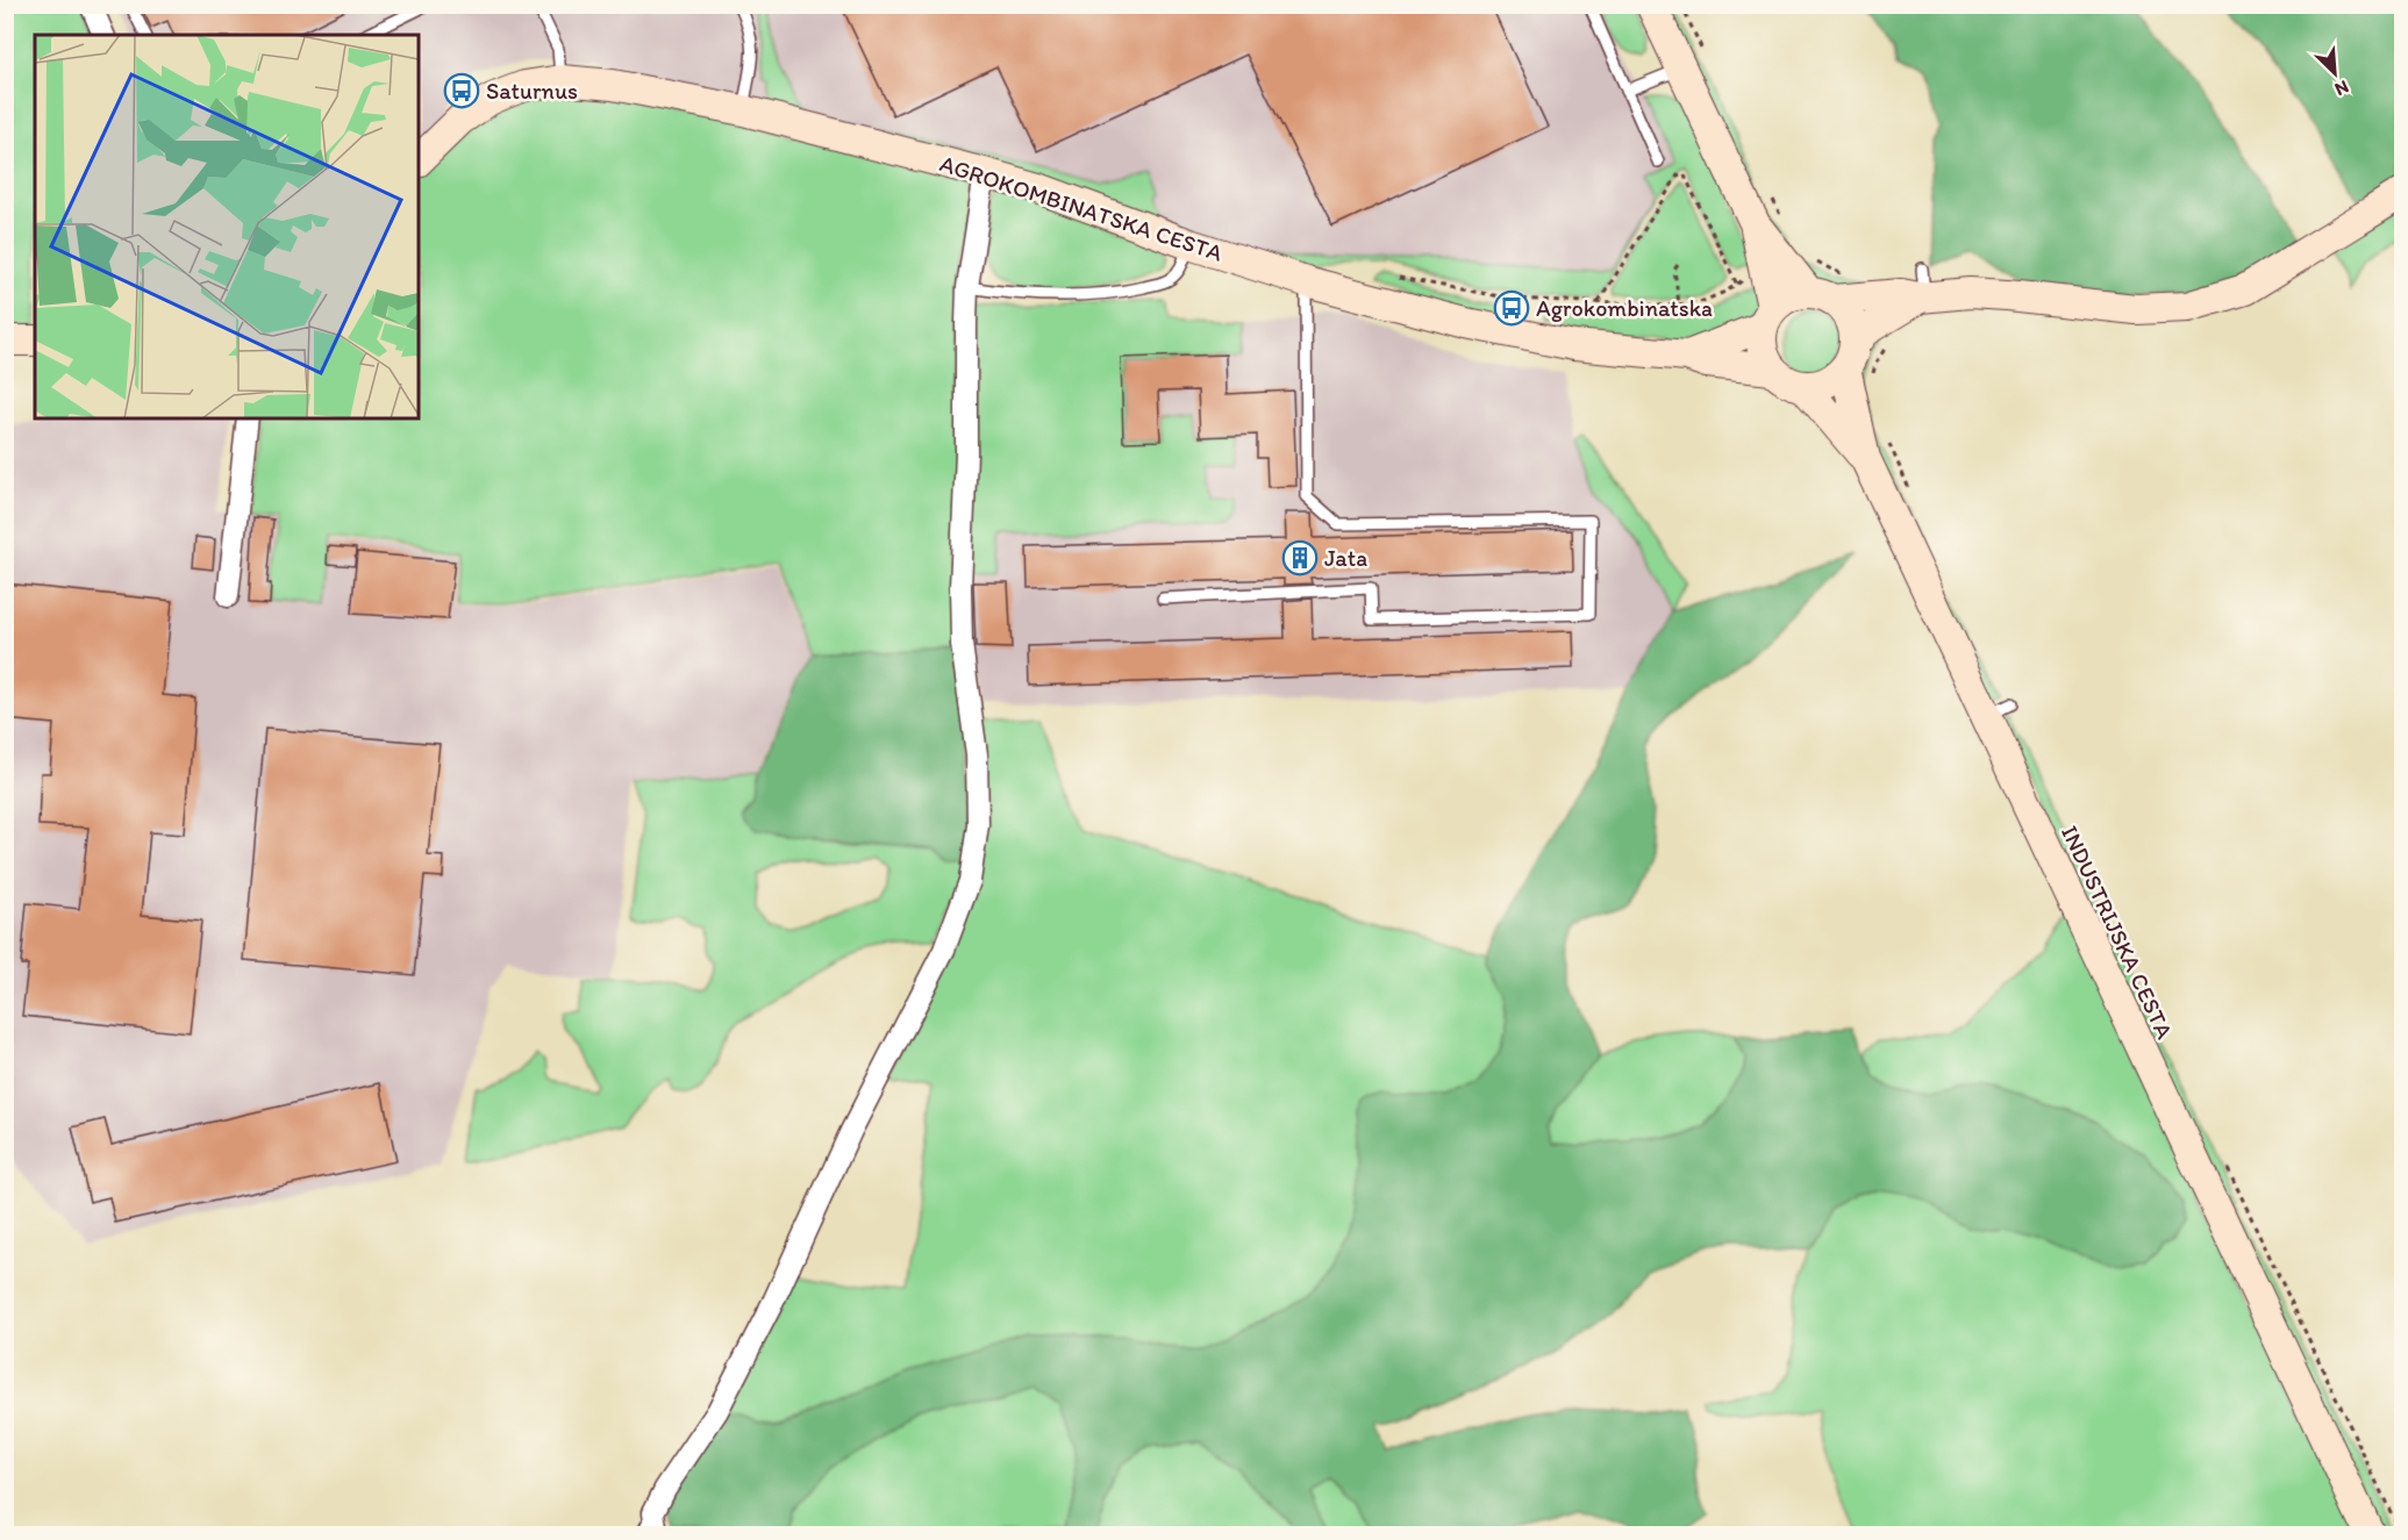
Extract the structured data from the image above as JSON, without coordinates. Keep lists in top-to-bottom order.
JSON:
{
  "streets": {
    "street": ["AGROKOMBINATSKA CESTA", "INDUSTRIJSKA CESTA"]
  },
  "crossings": [
    ["AGROKOMBINATSKA CESTA", "INDUSTRIJSKA CESTA"]
  ],
  "places": {
    "bus stop": ["Saturnus", "Agrokombinatska"],
    "building": ["Jata"]
  },
  "north": "bottom right"
}
